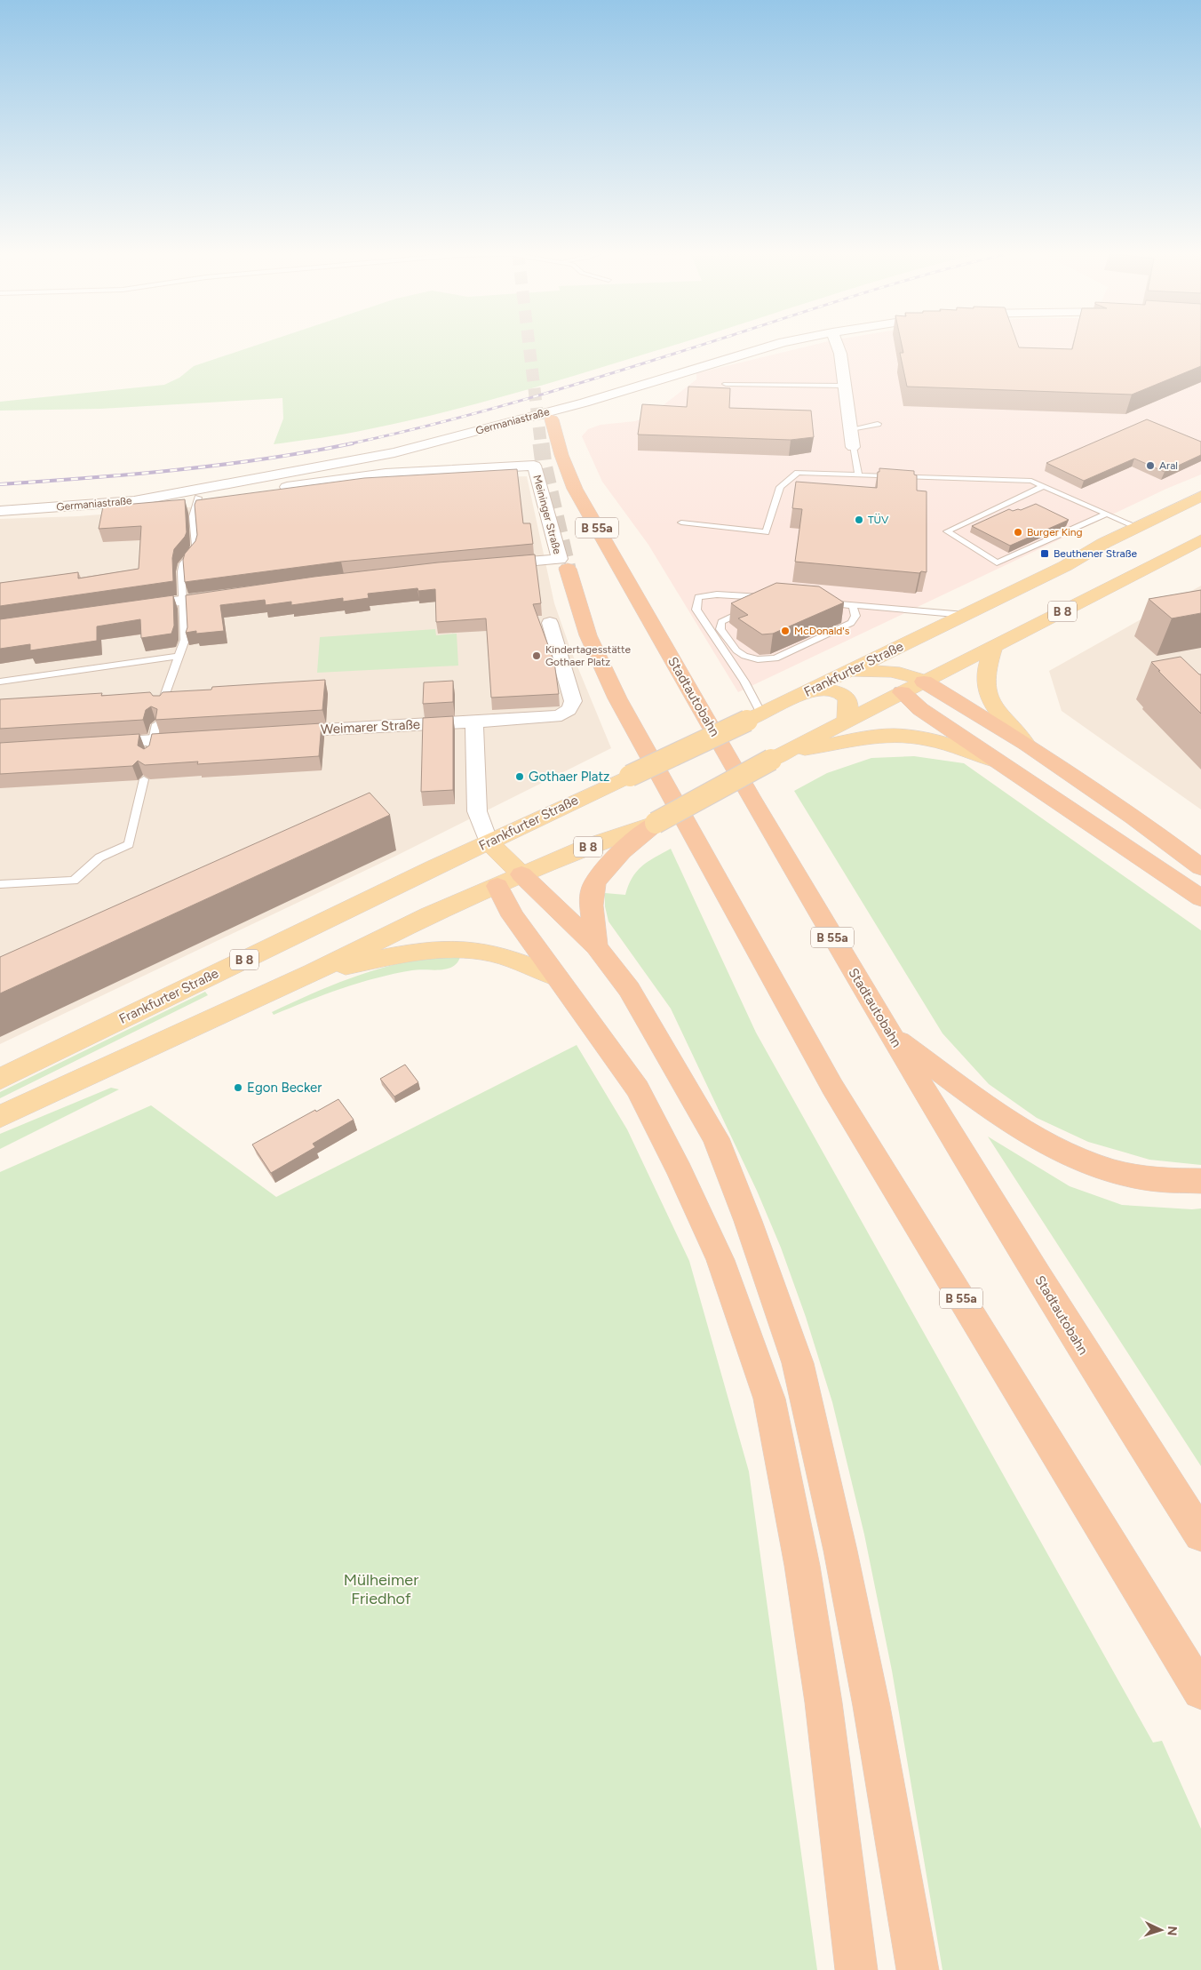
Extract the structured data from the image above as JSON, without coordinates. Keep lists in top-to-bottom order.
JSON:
{
  "streets": {
    "highway": ["B 55a", "Stadtautobahn"],
    "main road": ["B 8", "Frankfurter Straße"],
    "street": ["Germaniastraße", "Meininger Straße", "Weimarer Straße"]
  },
  "crossings": [
    ["Germaniastraße", "Meininger Straße"]
  ],
  "parks": ["Mülheimer Friedhof"],
  "places": {
    "other": [
      "Aral",
      "TÜV",
      "Burger King",
      "McDonald's",
      "Kindertagesstätte Gothaer Platz",
      "Gothaer Platz",
      "Egon Becker"
    ],
    "transit": ["Beuthener Straße"]
  },
  "north": "right"
}
